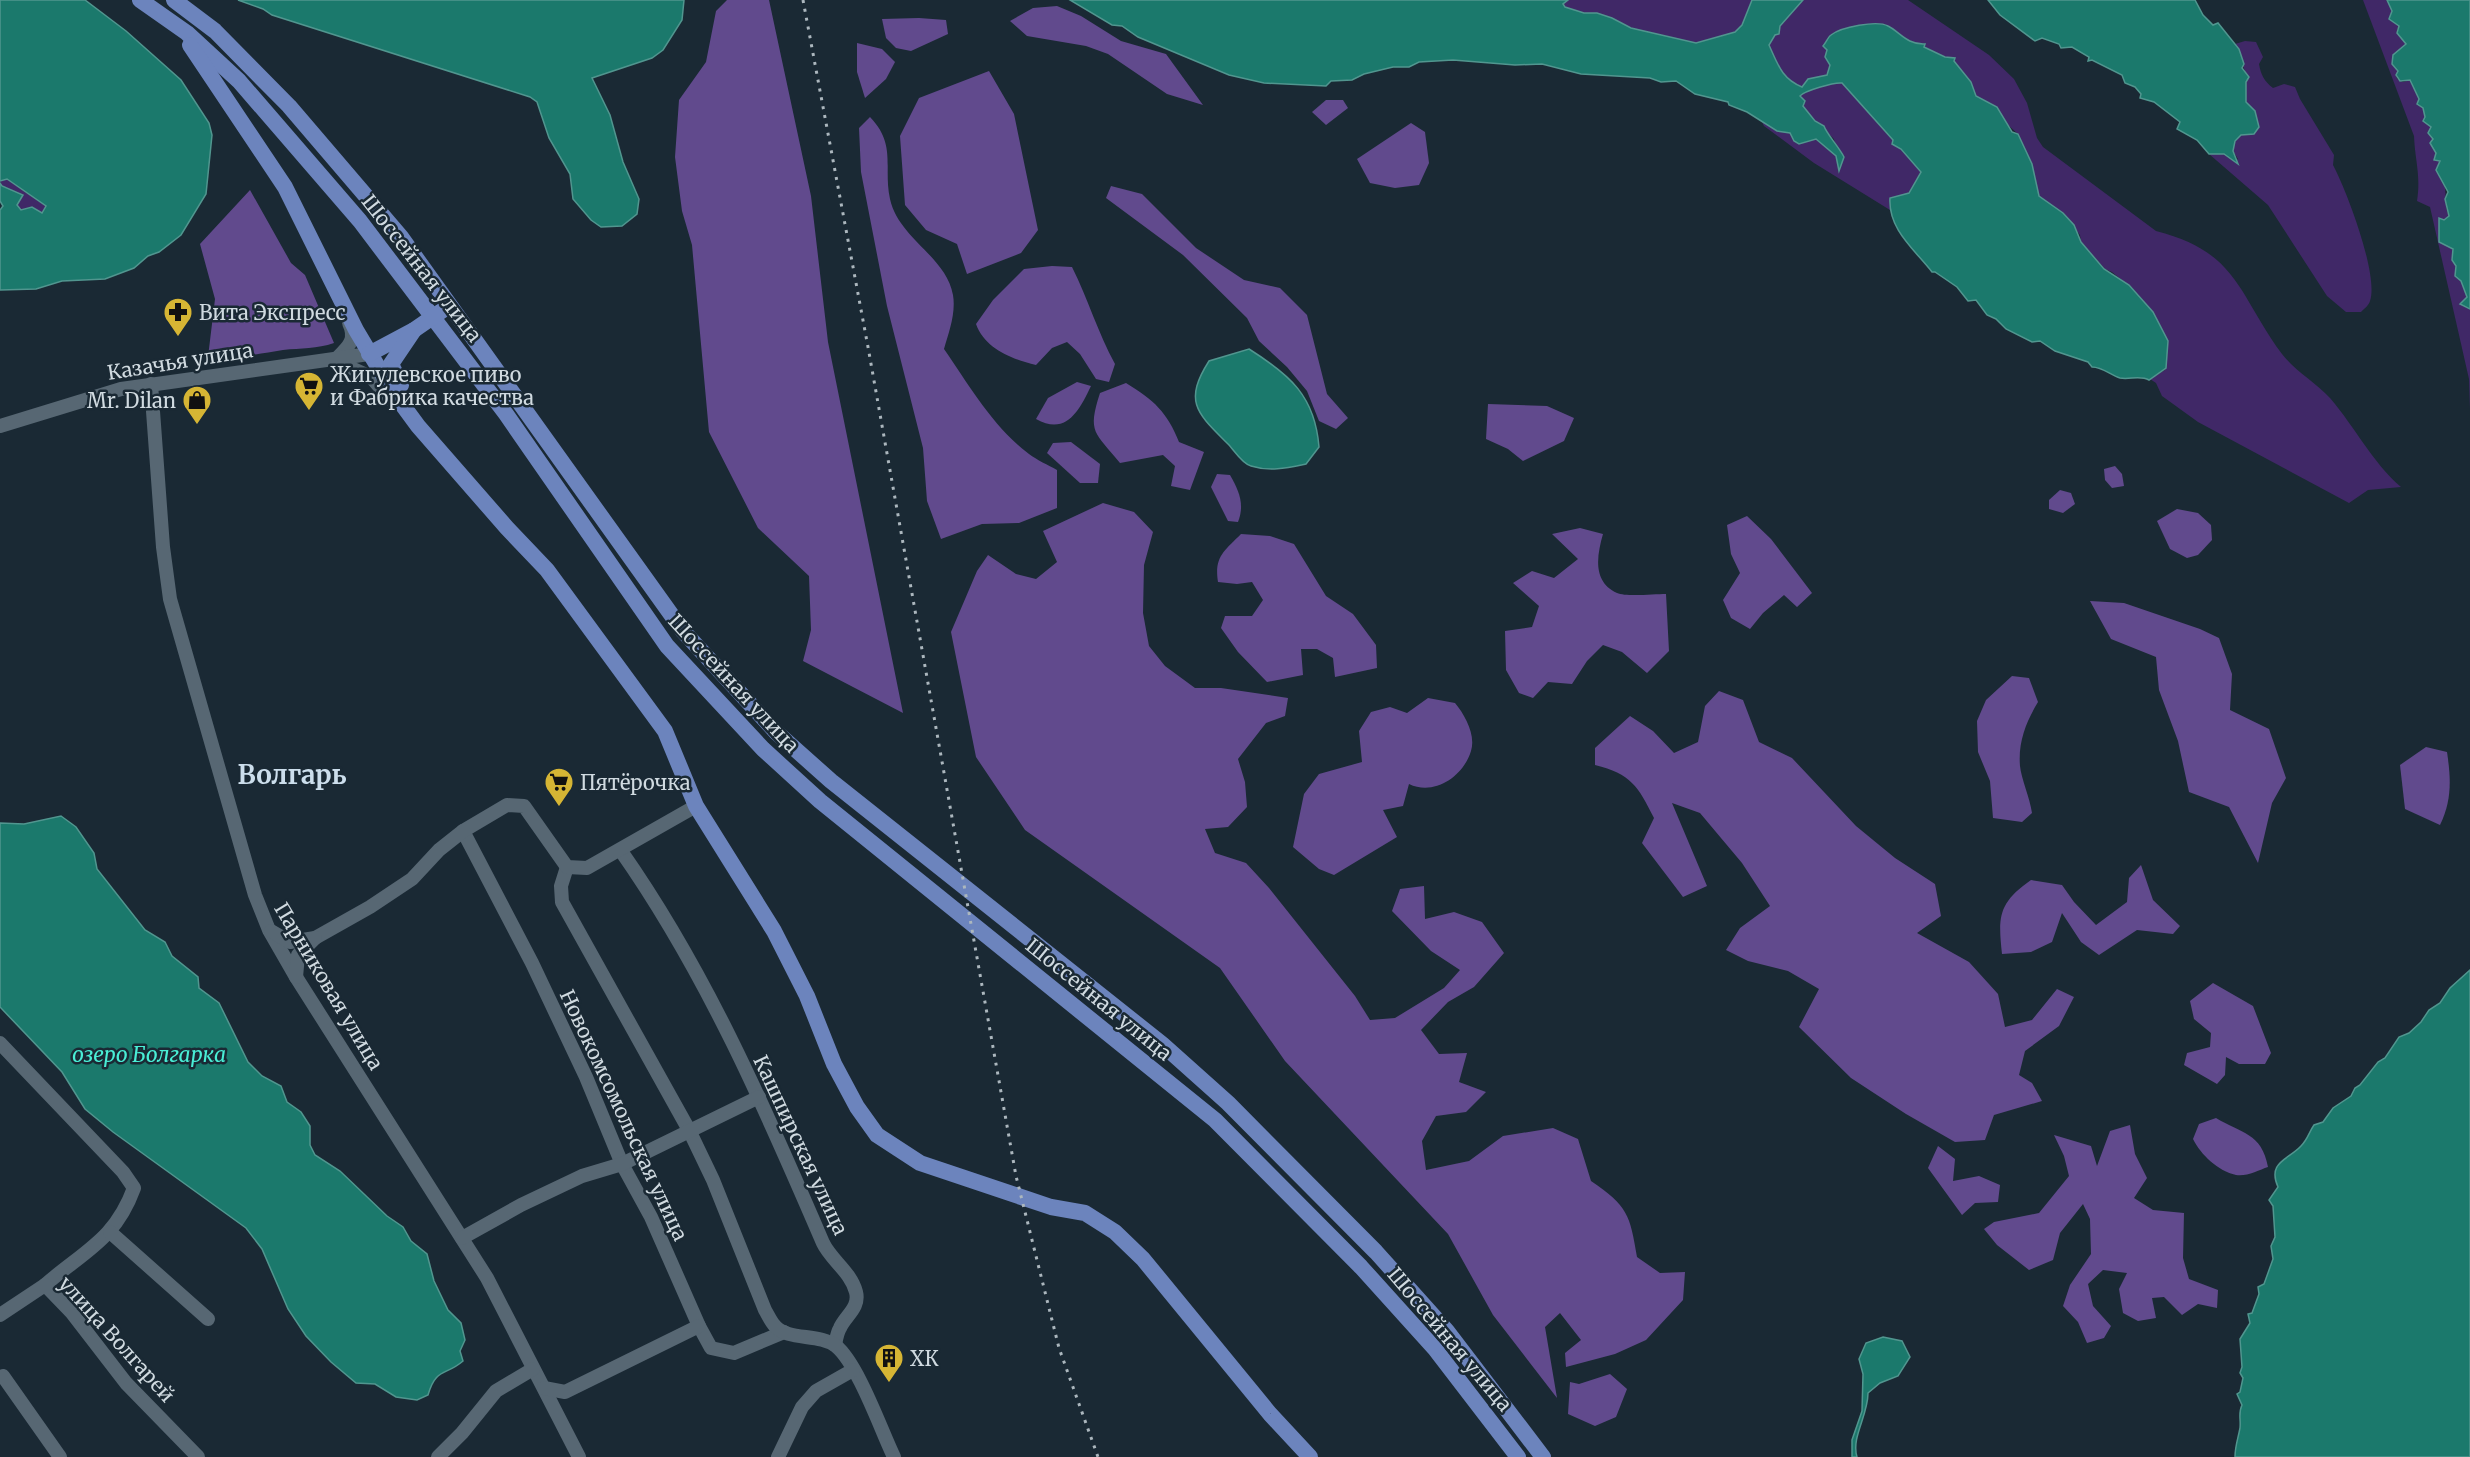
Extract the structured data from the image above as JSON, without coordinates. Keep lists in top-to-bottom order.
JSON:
{
  "streets": {
    "main road": ["Шоссейная улица", "Казачья улица"],
    "street": [
      "Парниковая улица",
      "Новокомсомольская улица",
      "Кашпирская улица",
      "улица Волгарей"
    ]
  },
  "crossings": [
    ["Шоссейная улица", "Казачья улица"],
    ["Казачья улица", "Парниковая улица"]
  ],
  "districts": ["Волгарь"],
  "water": ["озеро Болгарка"],
  "places": {
    "pharmacy": ["Вита Экспресс"],
    "supermarket": ["Жигулевское пиво и Фабрика качества", "Пятёрочка"],
    "shop": ["Mr. Dilan"],
    "building": ["ХК"]
  }
}
